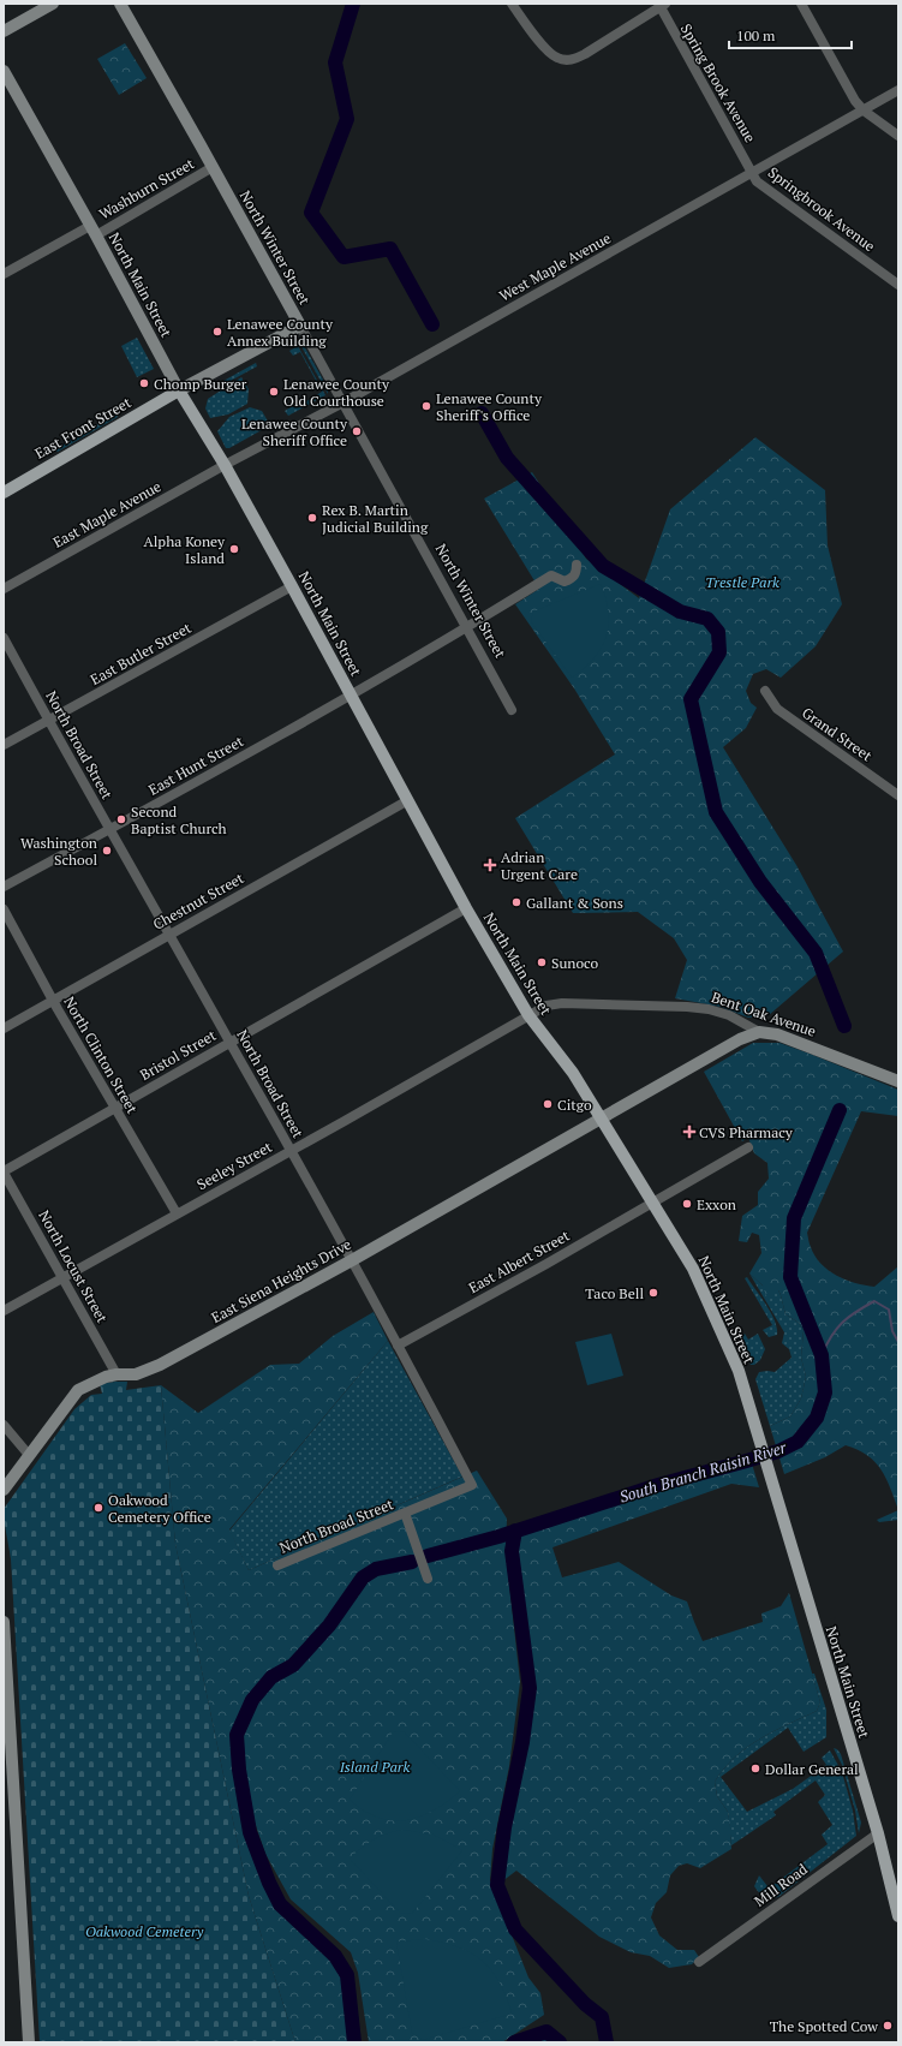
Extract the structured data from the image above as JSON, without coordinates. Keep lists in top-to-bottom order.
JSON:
{
  "streets": {
    "main road": ["North Main Street", "East Front Street"],
    "street": [
      "Spring Brook Avenue",
      "Washburn Street",
      "Springbrook Avenue",
      "North Winter Street",
      "West Maple Avenue",
      "East Maple Avenue",
      "East Butler Street",
      "Grand Street",
      "North Broad Street",
      "East Hunt Street",
      "Chestnut Street",
      "Bent Oak Avenue",
      "North Clinton Street",
      "Bristol Street",
      "Seeley Street",
      "East Albert Street",
      "North Locust Street",
      "East Siena Heights Drive",
      "Mill Road"
    ]
  },
  "crossings": [
    ["Spring Brook Avenue", "Springbrook Avenue"],
    ["Spring Brook Avenue", "West Maple Avenue"],
    ["Washburn Street", "North Winter Street"],
    ["Washburn Street", "North Main Street"],
    ["Springbrook Avenue", "West Maple Avenue"],
    ["North Winter Street", "West Maple Avenue"],
    ["North Winter Street", "East Hunt Street"],
    ["West Maple Avenue", "North Main Street"],
    ["West Maple Avenue", "East Maple Avenue"],
    ["North Main Street", "East Front Street"],
    ["North Main Street", "East Maple Avenue"],
    ["North Main Street", "East Butler Street"],
    ["North Main Street", "East Hunt Street"],
    ["North Main Street", "Chestnut Street"],
    ["North Main Street", "Bent Oak Avenue"],
    ["North Main Street", "Bristol Street"],
    ["North Main Street", "Seeley Street"],
    ["North Main Street", "East Albert Street"],
    ["North Main Street", "East Siena Heights Drive"],
    ["North Main Street", "Mill Road"],
    ["East Butler Street", "North Broad Street"],
    ["North Broad Street", "East Hunt Street"],
    ["North Broad Street", "Chestnut Street"],
    ["North Broad Street", "Bristol Street"],
    ["North Broad Street", "Seeley Street"],
    ["North Broad Street", "East Albert Street"],
    ["North Broad Street", "East Siena Heights Drive"],
    ["Chestnut Street", "North Clinton Street"],
    ["Bent Oak Avenue", "Seeley Street"],
    ["Bent Oak Avenue", "East Siena Heights Drive"],
    ["North Clinton Street", "Bristol Street"],
    ["North Clinton Street", "Seeley Street"],
    ["Bristol Street", "North Locust Street"],
    ["Seeley Street", "North Locust Street"],
    ["North Locust Street", "East Siena Heights Drive"]
  ],
  "water": ["South Branch Raisin River"],
  "parks": ["Trestle Park", "Island Park", "Oakwood Cemetery"],
  "places": {
    "other": [
      "Lenawee County Annex Building",
      "Chomp Burger",
      "Lenawee County Old Courthouse",
      "Lenawee County Sheriff's Office",
      "Lenawee County Sheriff Office",
      "Rex B. Martin Judicial Building",
      "Alpha Koney Island",
      "Second Baptist Church",
      "Washington School",
      "Gallant & Sons",
      "Sunoco",
      "Citgo",
      "Exxon",
      "Taco Bell",
      "Oakwood Cemetery Office",
      "Dollar General",
      "The Spotted Cow"
    ],
    "health": ["Adrian Urgent Care", "CVS Pharmacy"]
  },
  "scale_bar": "100 m"
}
